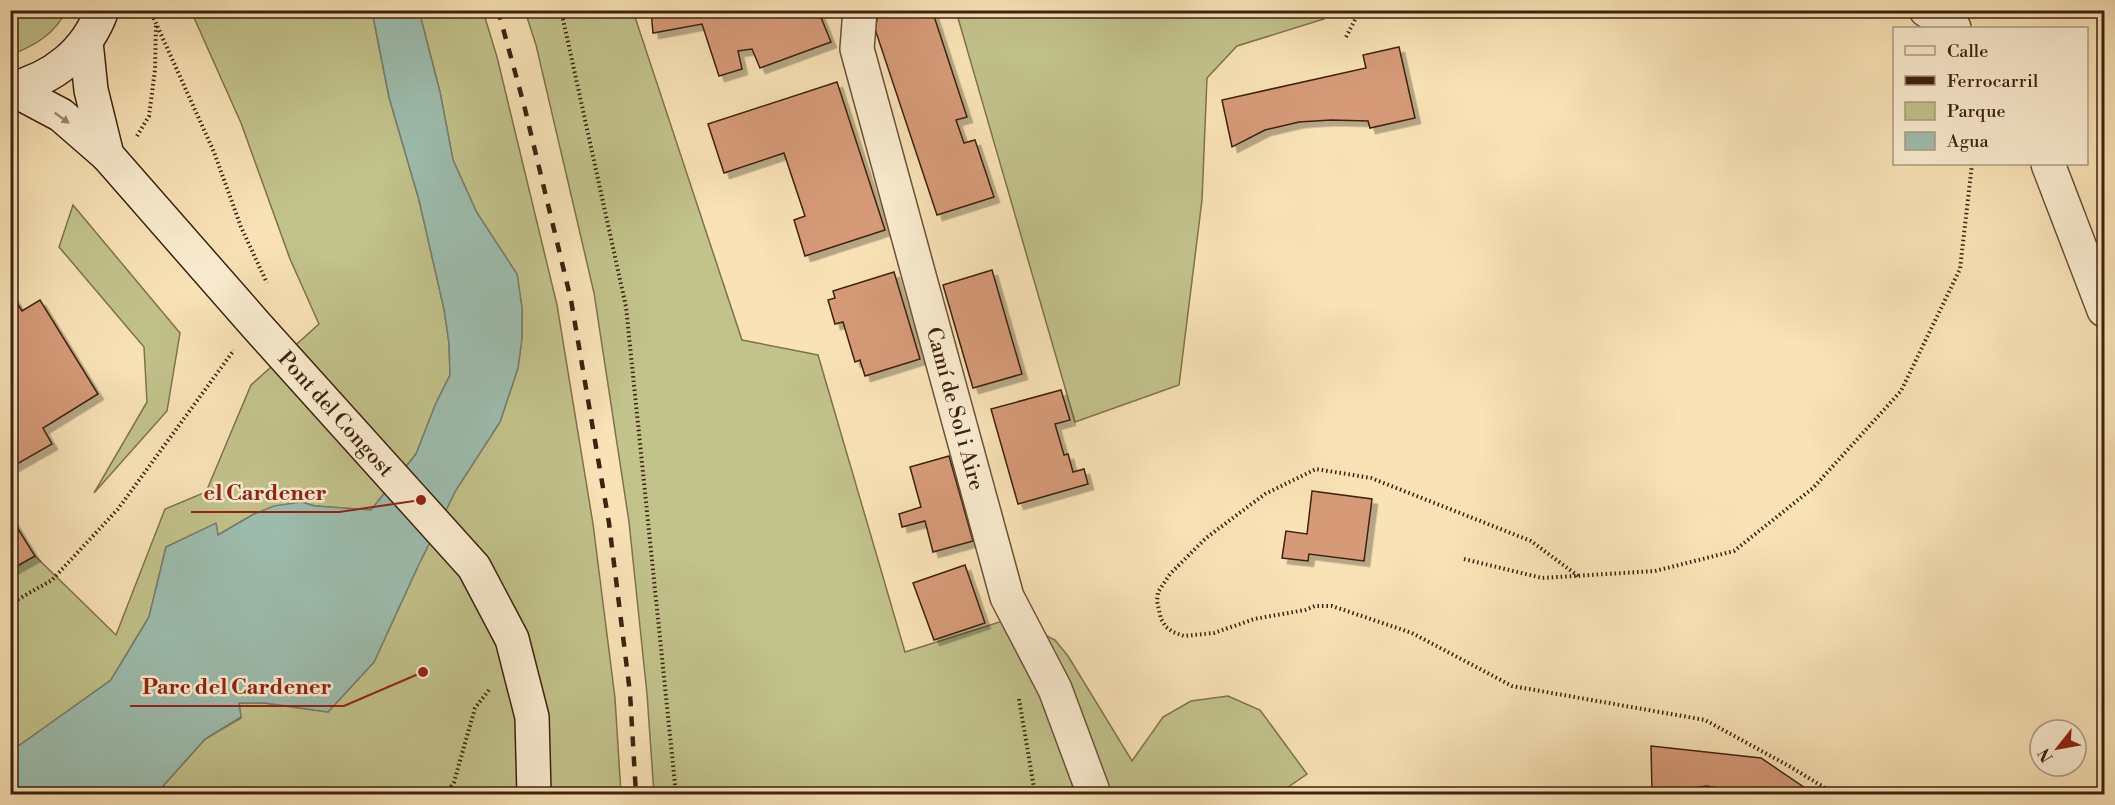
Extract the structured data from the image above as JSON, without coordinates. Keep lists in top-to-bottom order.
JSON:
{
  "streets": {
    "street": ["Camí de Sol i Aire", "Pont del Congost"]
  },
  "places": ["el Cardener", "Parc del Cardener"],
  "legend": [
    "Calle",
    "Ferrocarril",
    "Parque",
    "Agua"
  ],
  "north": "bottom left"
}
